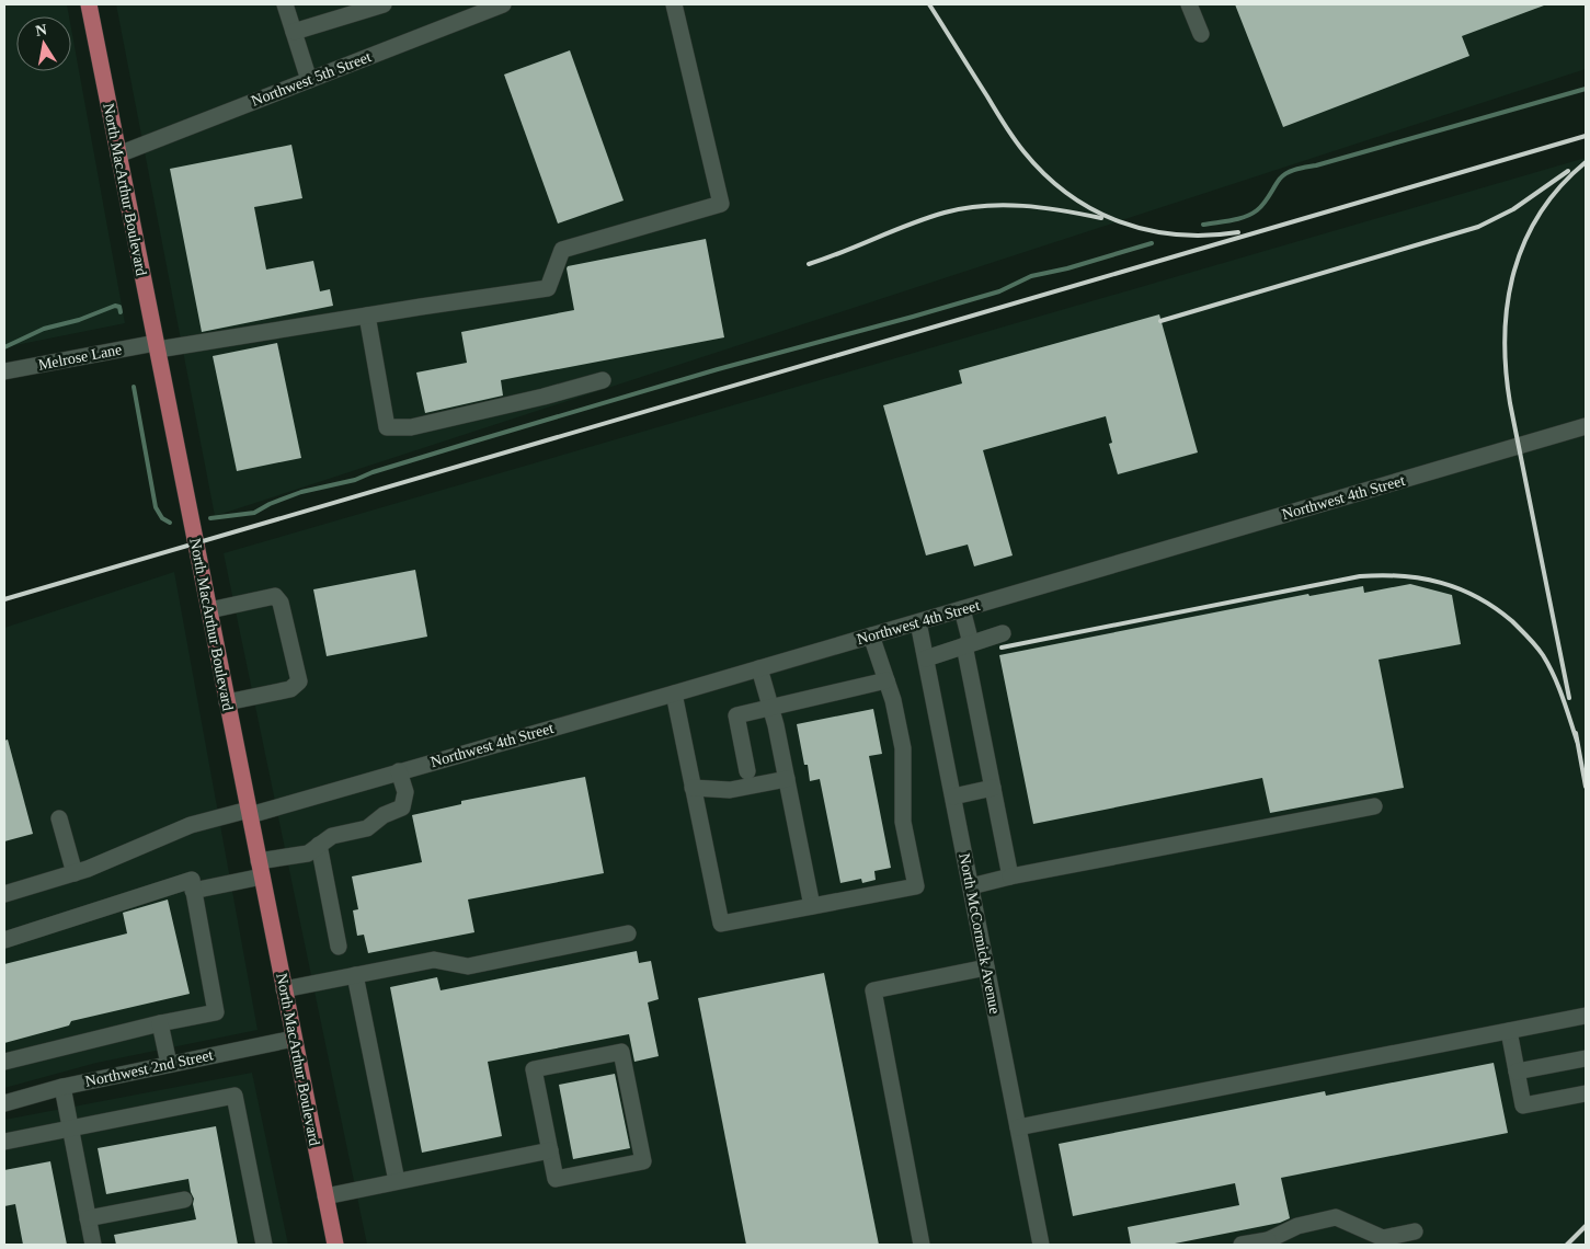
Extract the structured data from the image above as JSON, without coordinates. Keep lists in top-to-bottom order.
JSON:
{
  "streets": {
    "main road": ["North MacArthur Boulevard"],
    "street": [
      "Northwest 5th Street",
      "Melrose Lane",
      "Northwest 4th Street",
      "North McCormick Avenue",
      "Northwest 2nd Street"
    ]
  },
  "crossings": [
    ["Northwest 5th Street", "North MacArthur Boulevard"],
    ["North MacArthur Boulevard", "Melrose Lane"],
    ["North MacArthur Boulevard", "Northwest 4th Street"],
    ["North MacArthur Boulevard", "Northwest 2nd Street"],
    ["Northwest 4th Street", "North McCormick Avenue"]
  ],
  "north": "top"
}
